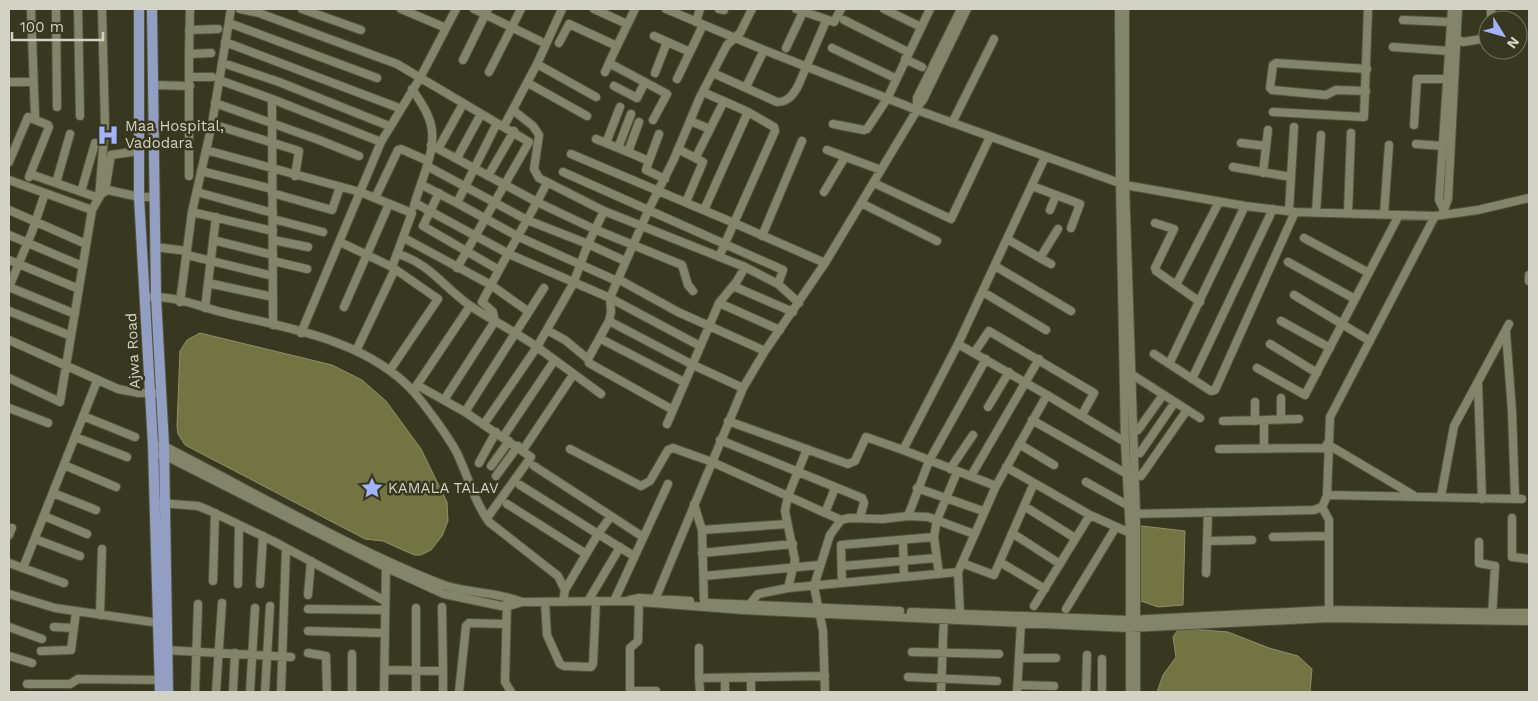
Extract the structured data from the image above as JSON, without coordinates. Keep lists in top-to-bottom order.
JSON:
{
  "streets": {
    "main road": ["Ajwa Road"]
  },
  "places": {
    "hospital": ["Maa Hospital, Vadodara"],
    "place": ["KAMALA TALAV"]
  },
  "scale_bar": "100 m",
  "north": "bottom right"
}
